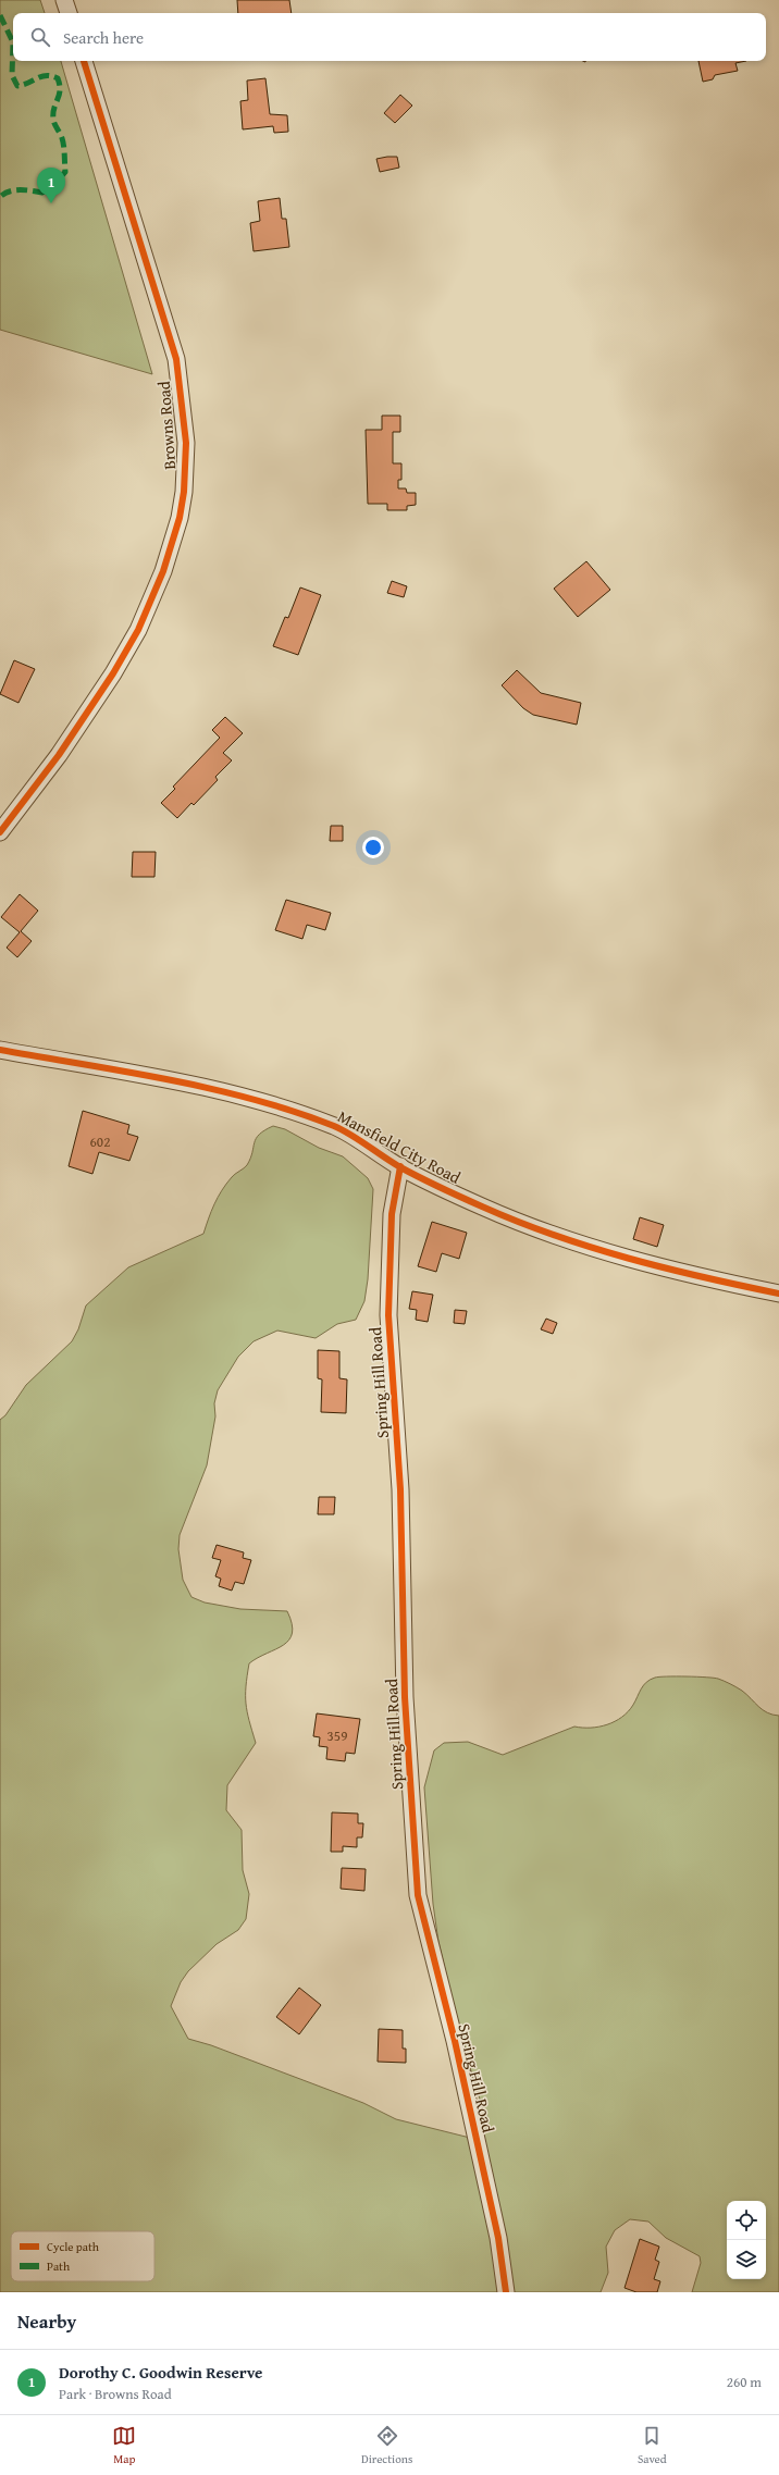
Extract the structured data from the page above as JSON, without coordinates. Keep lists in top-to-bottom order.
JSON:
{
  "streets": {
    "street": ["Browns Road", "Mansfield City Road", "Spring Hill Road"]
  },
  "crossings": [
    ["Mansfield City Road", "Spring Hill Road"]
  ],
  "house_numbers": ["602", "359"],
  "legend": ["Cycle path", "Path"],
  "page": {
    "search": "Search here",
    "pins": "1",
    "heading": "Nearby",
    "list": [
      {
        "mark": "1",
        "name": "Dorothy C. Goodwin Reserve",
        "note": "Park · Browns Road",
        "value": "260 m"
      }
    ],
    "nav": ["Map", "Directions", "Saved"]
  }
}
